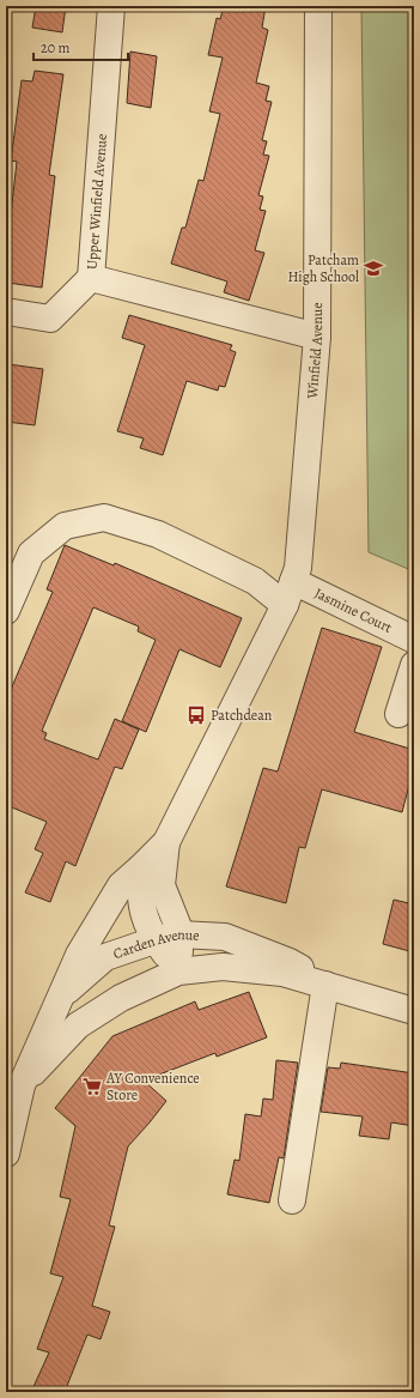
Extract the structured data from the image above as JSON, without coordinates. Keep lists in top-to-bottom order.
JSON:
{
  "streets": {
    "street": [
      "Upper Winfield Avenue",
      "Winfield Avenue",
      "Jasmine Court",
      "Carden Avenue"
    ]
  },
  "crossings": [
    ["Upper Winfield Avenue", "Winfield Avenue"],
    ["Winfield Avenue", "Jasmine Court"]
  ],
  "places": {
    "school or university": ["Patcham High School"],
    "bus stop": ["Patchdean"],
    "supermarket": ["AY Convenience Store"]
  },
  "scale_bar": "20 m"
}
